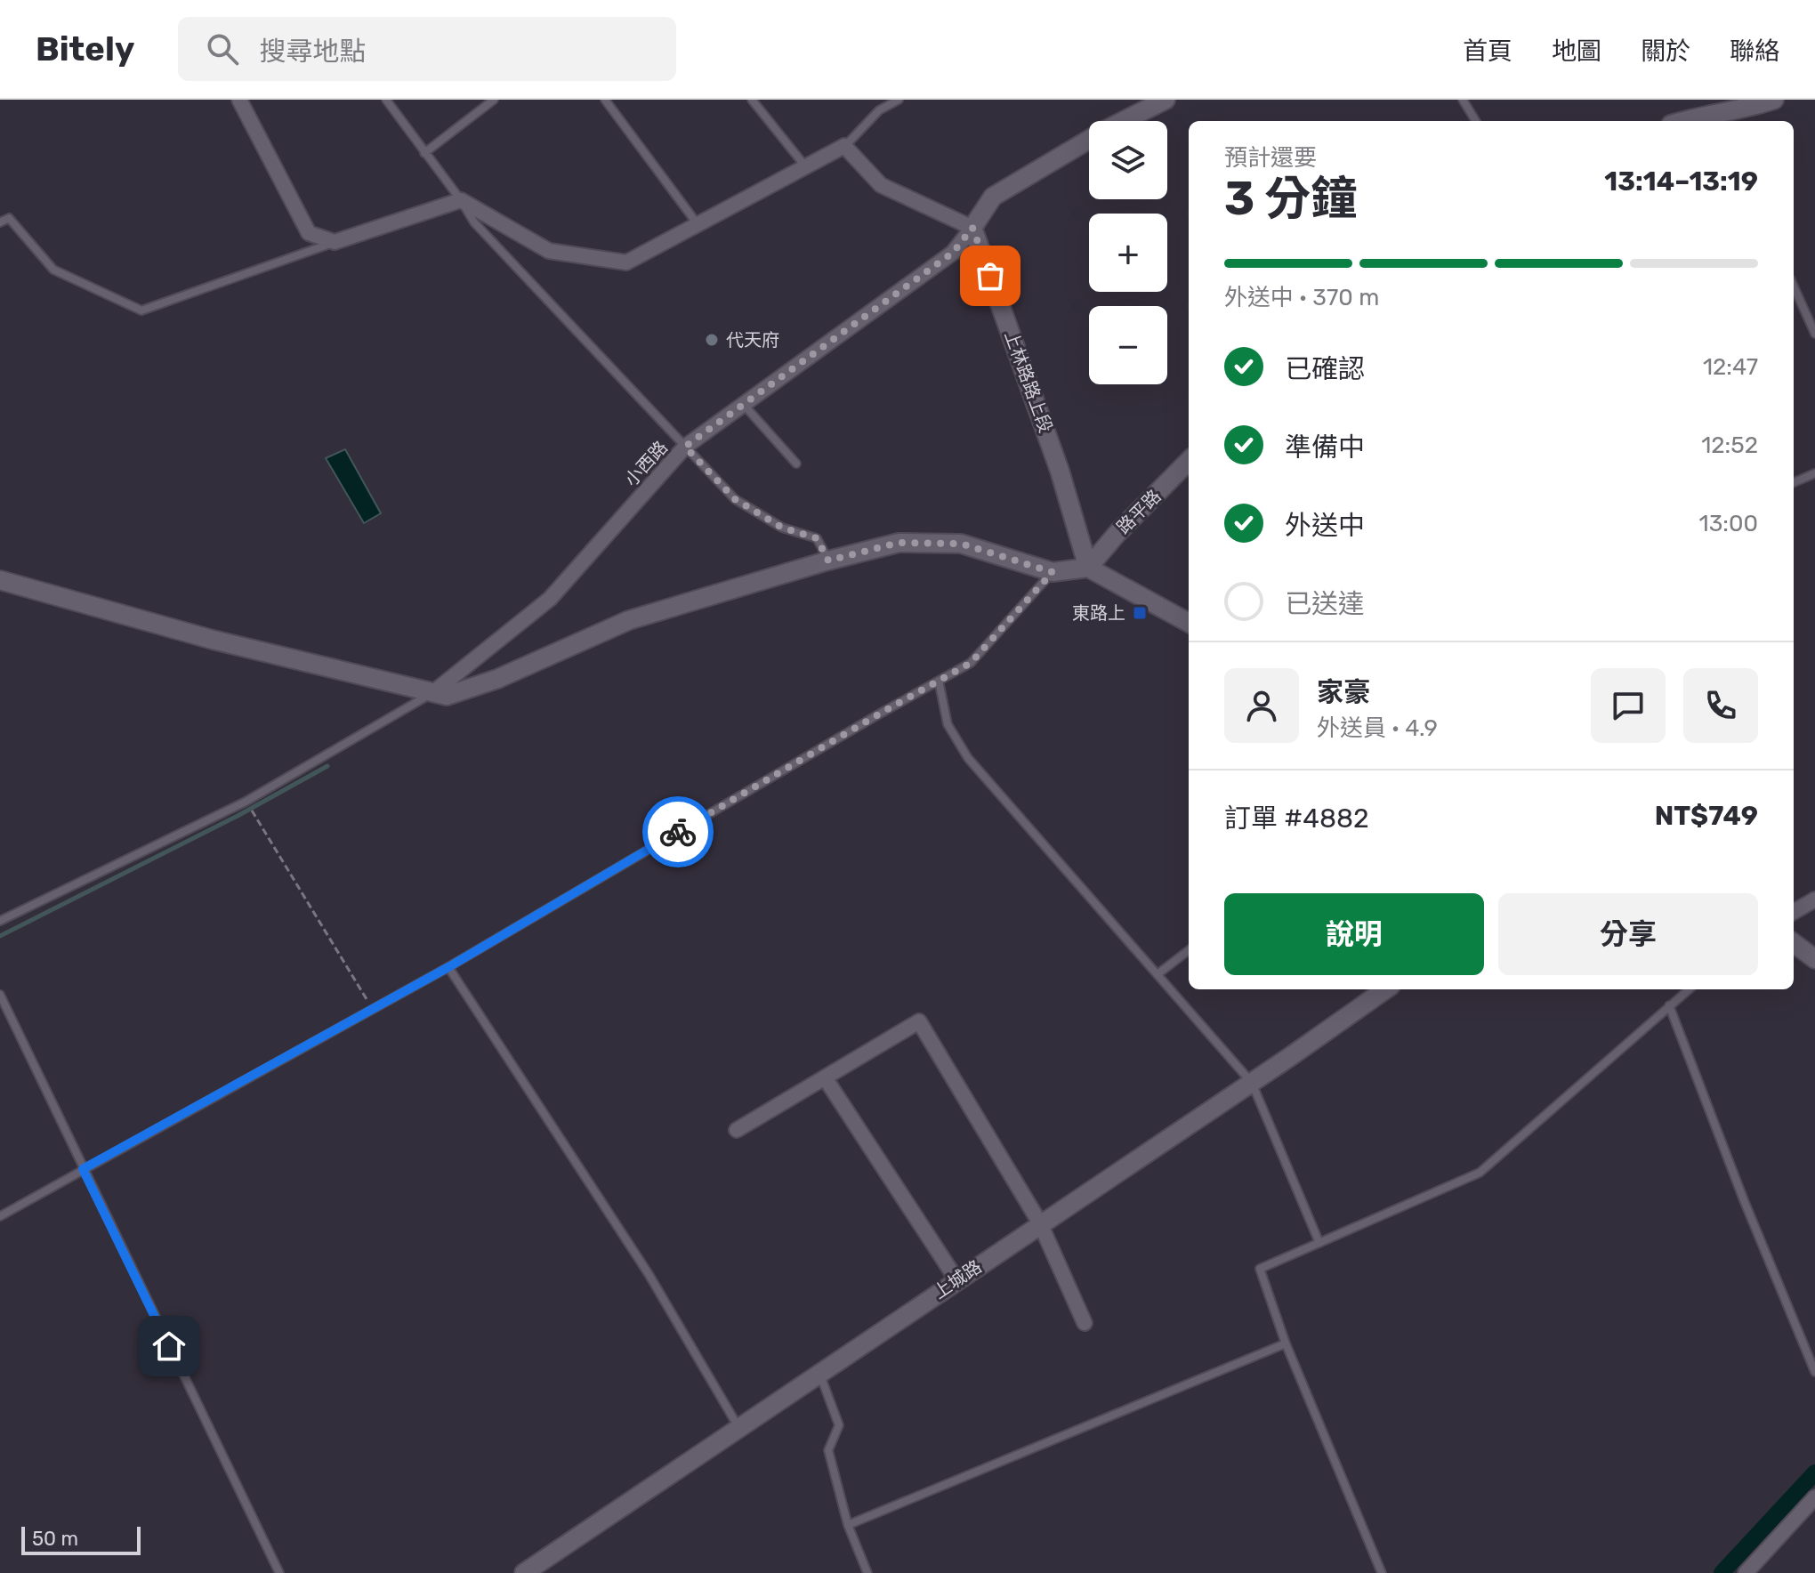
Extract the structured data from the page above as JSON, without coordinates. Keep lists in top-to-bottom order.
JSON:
{
  "streets": {
    "street": [
      "上林路路上段",
      "小西路",
      "路平路",
      "上城路"
    ]
  },
  "crossings": [
    ["上林路路上段", "小西路"],
    ["上林路路上段", "路平路"]
  ],
  "places": {
    "other": ["代天府"],
    "transit": ["東路上"]
  },
  "scale_bar": "50 m",
  "page": {
    "header": "Bitely",
    "search": "搜尋地點",
    "nav": [
      "首頁",
      "地圖",
      "關於",
      "聯絡"
    ],
    "map_buttons": ["+", "−"],
    "heading": ["3 分鐘", "預計還要", "13:14–13:19"],
    "panel": [
      "家豪",
      "外送員 · 4.9",
      "訂單 #4882",
      "NT$749"
    ],
    "bar": "外送中 · 370 m",
    "list": [
      ["已確認", "12:47"],
      ["準備中", "12:52"],
      ["外送中", "13:00"],
      "已送達"
    ],
    "buttons": ["說明", "分享"],
    "scale": "50 m"
  }
}
